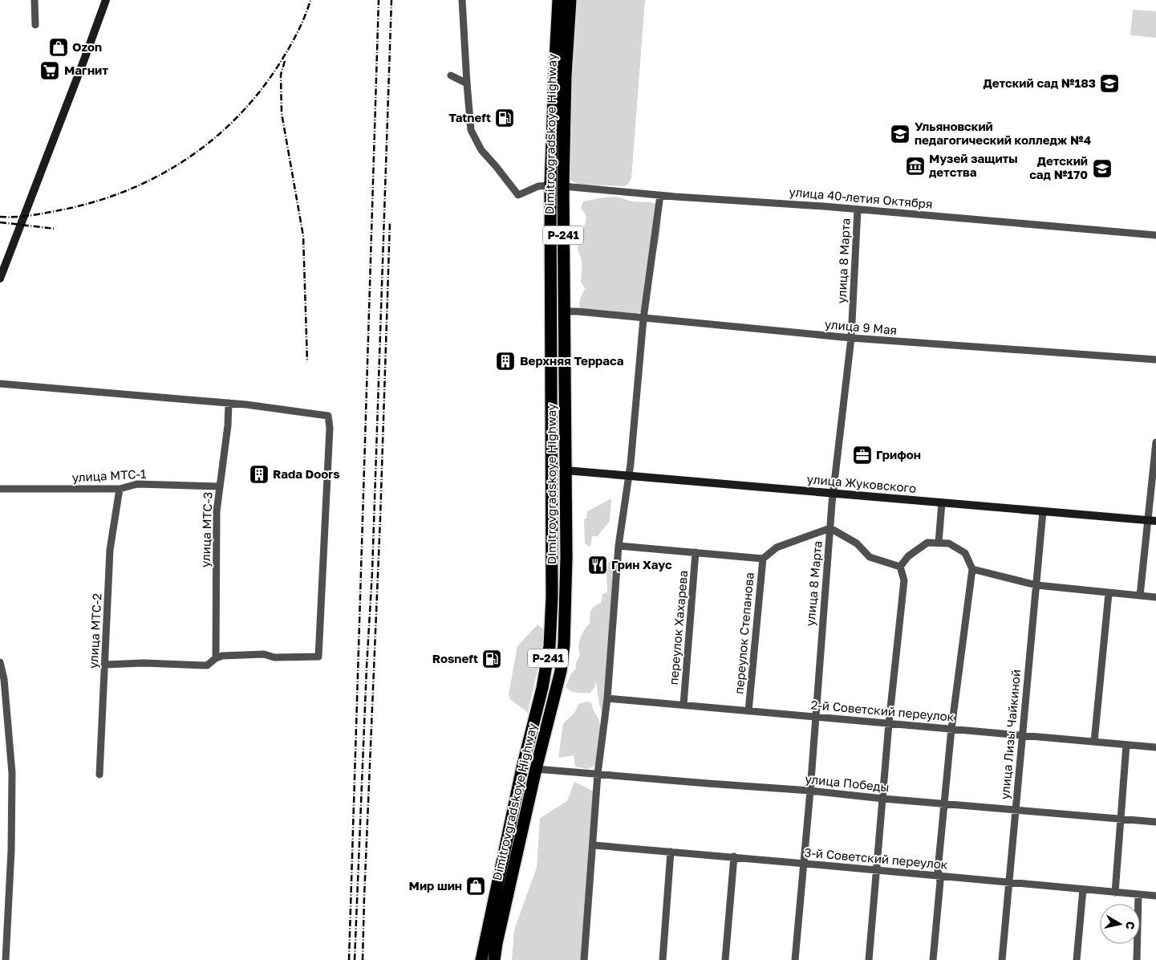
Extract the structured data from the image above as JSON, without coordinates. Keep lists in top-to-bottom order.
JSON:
{
  "streets": {
    "highway": ["Dimitrovgradskoye Highway", "Р-241"],
    "street": [
      "улица 40-летия Октября",
      "улица 8 Марта",
      "улица 9 Мая",
      "улица МТС-1",
      "улица Жуковского",
      "улица МТС-3",
      "переулок Хахарева",
      "улица МТС-2",
      "переулок Степанова",
      "2-й Советский переулок",
      "улица Лизы Чайкиной",
      "улица Победы",
      "3-й Советский переулок"
    ]
  },
  "crossings": [
    ["Dimitrovgradskoye Highway", "улица 40-летия Октября"],
    ["Dimitrovgradskoye Highway", "улица 9 Мая"],
    ["Dimitrovgradskoye Highway", "улица Жуковского"],
    ["Dimitrovgradskoye Highway", "улица Победы"],
    ["улица 40-летия Октября", "улица 8 Марта"],
    ["улица 8 Марта", "улица 9 Мая"],
    ["улица 8 Марта", "улица Жуковского"],
    ["улица 8 Марта", "2-й Советский переулок"],
    ["улица 8 Марта", "улица Победы"],
    ["улица 8 Марта", "3-й Советский переулок"],
    ["улица МТС-1", "улица МТС-3"],
    ["улица МТС-1", "улица МТС-2"],
    ["улица Жуковского", "улица Лизы Чайкиной"],
    ["переулок Хахарева", "2-й Советский переулок"],
    ["переулок Степанова", "2-й Советский переулок"],
    ["2-й Советский переулок", "улица Лизы Чайкиной"],
    ["улица Лизы Чайкиной", "улица Победы"],
    ["улица Лизы Чайкиной", "3-й Советский переулок"]
  ],
  "places": {
    "shop": ["Ozon", "Мир шин"],
    "supermarket": ["Магнит"],
    "school or university": ["Детский сад №183", "Ульяновский педагогический колледж №4", "Детский сад №170"],
    "fuel station": ["Tatneft", "Rosneft"],
    "museum": ["Музей защиты детства"],
    "building": ["Верхняя Терраса", "Rada Doors"],
    "office": ["Грифон"],
    "restaurant": ["Грин Хаус"]
  },
  "north": "right"
}
